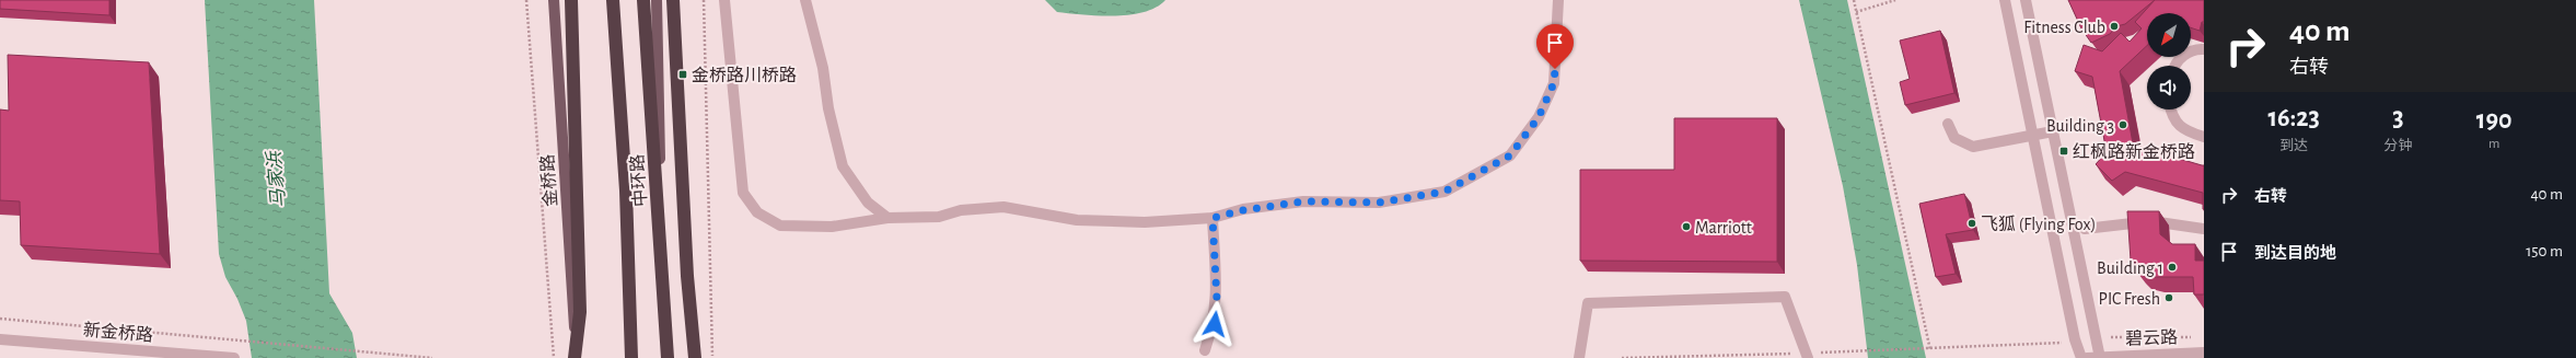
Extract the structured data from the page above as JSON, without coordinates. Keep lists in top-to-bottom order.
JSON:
{
  "streets": {
    "highway": ["中环路"],
    "main road": ["金桥路"],
    "street": ["新金桥路", "碧云路"]
  },
  "water": ["马家浜"],
  "places": {
    "other": [
      "Fitness Club",
      "Building 3",
      "飞狐 (Flying Fox)",
      "Marriott",
      "Building 1",
      "PIC Fresh"
    ],
    "transit": ["金桥路川桥路", "红枫路新金桥路"]
  },
  "north": "bottom left",
  "page": {
    "turn": ["40 m", "右转"],
    "eta": [
      "16:23",
      "到达",
      "3",
      "分钟",
      "190",
      "m"
    ],
    "list": [
      {
        "name": "右转",
        "value": "40 m"
      },
      {
        "name": "到达目的地",
        "value": "150 m"
      }
    ]
  }
}
